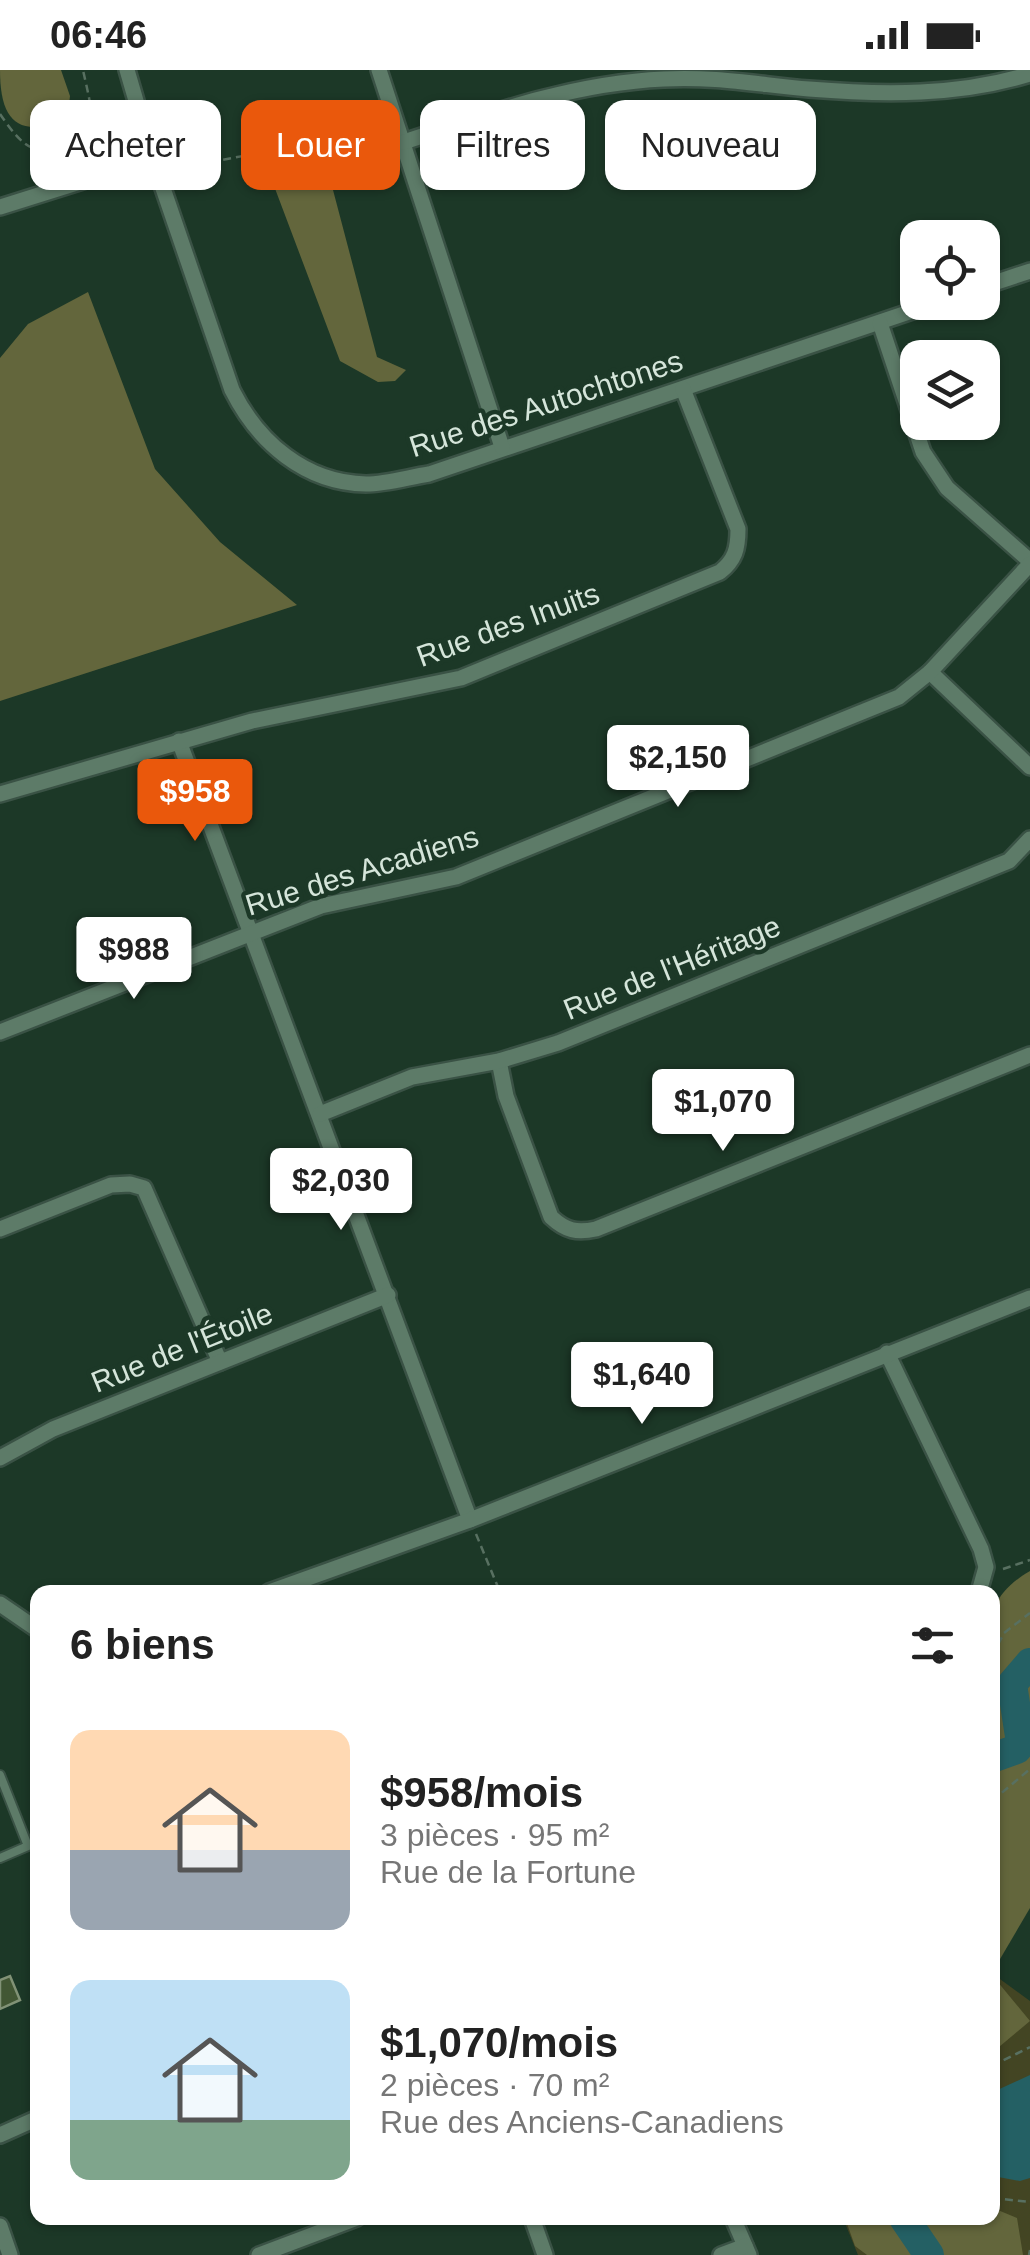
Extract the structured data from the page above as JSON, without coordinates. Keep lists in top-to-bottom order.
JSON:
{
  "streets": {
    "street": [
      "Rue des Autochtones",
      "Rue des Inuits",
      "Rue des Acadiens",
      "Rue de l'Héritage",
      "Rue de l'Étoile"
    ]
  },
  "crossings": [
    ["Rue des Autochtones", "Rue des Inuits"]
  ],
  "page": {
    "status": "06:46",
    "chip": [
      "Acheter",
      "Louer",
      "Filtres",
      "Nouveau"
    ],
    "price": [
      "$2,150",
      "$958",
      "$988",
      "$1,070",
      "$2,030",
      "$1,640"
    ],
    "heading": "6 biens",
    "list": [
      {
        "name": "$958/mois",
        "note": "3 pièces · 95 m² · Rue de la Fortune"
      },
      {
        "name": "$1,070/mois",
        "note": "2 pièces · 70 m² · Rue des Anciens-Canadiens"
      }
    ]
  }
}
